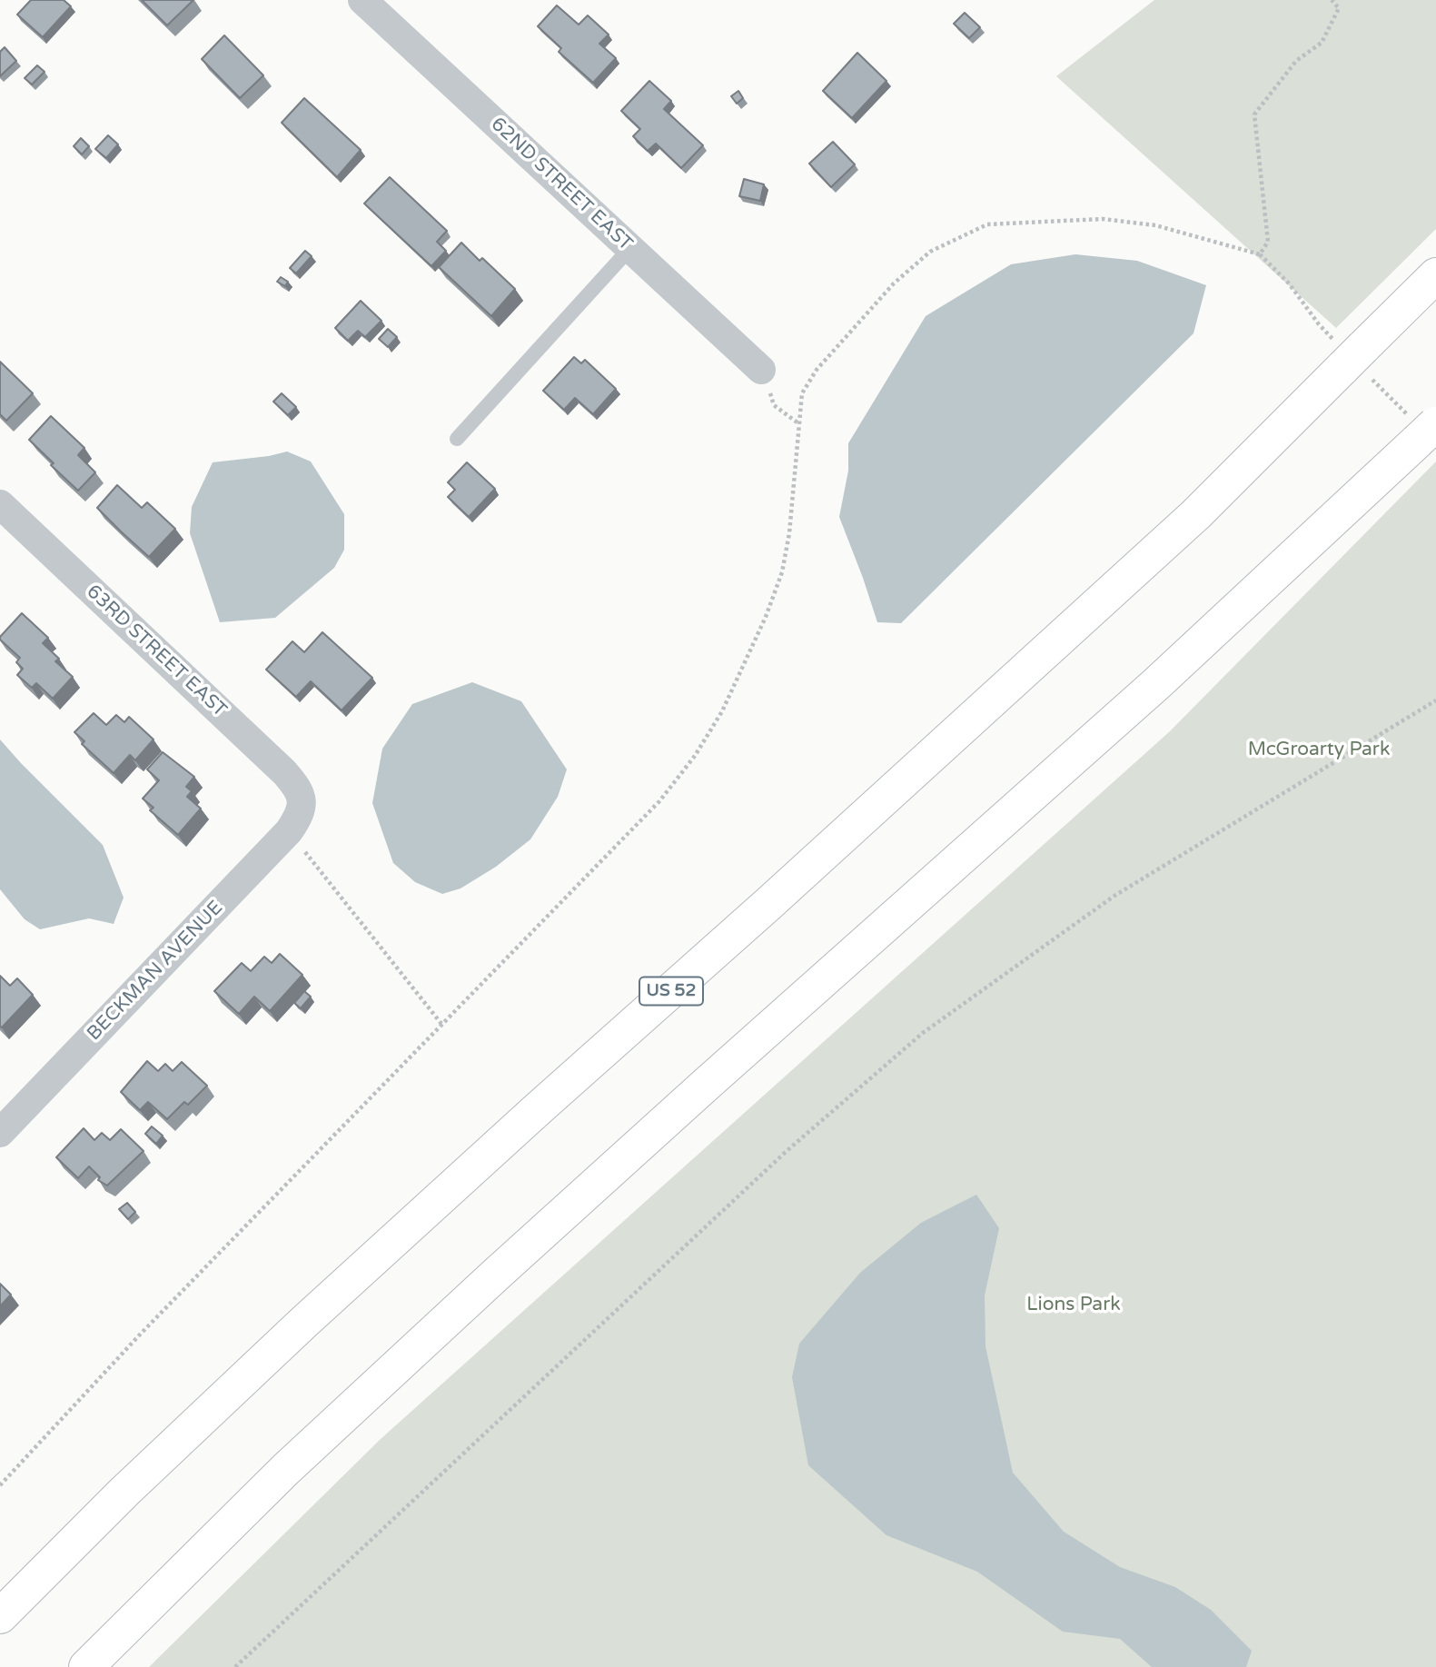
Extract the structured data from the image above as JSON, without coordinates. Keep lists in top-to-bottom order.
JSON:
{
  "streets": {
    "highway": ["US 52"],
    "street": ["62ND STREET EAST", "63RD STREET EAST", "BECKMAN AVENUE"]
  },
  "crossings": [
    ["63RD STREET EAST", "BECKMAN AVENUE"]
  ],
  "parks": ["McGroarty Park", "Lions Park"]
}
